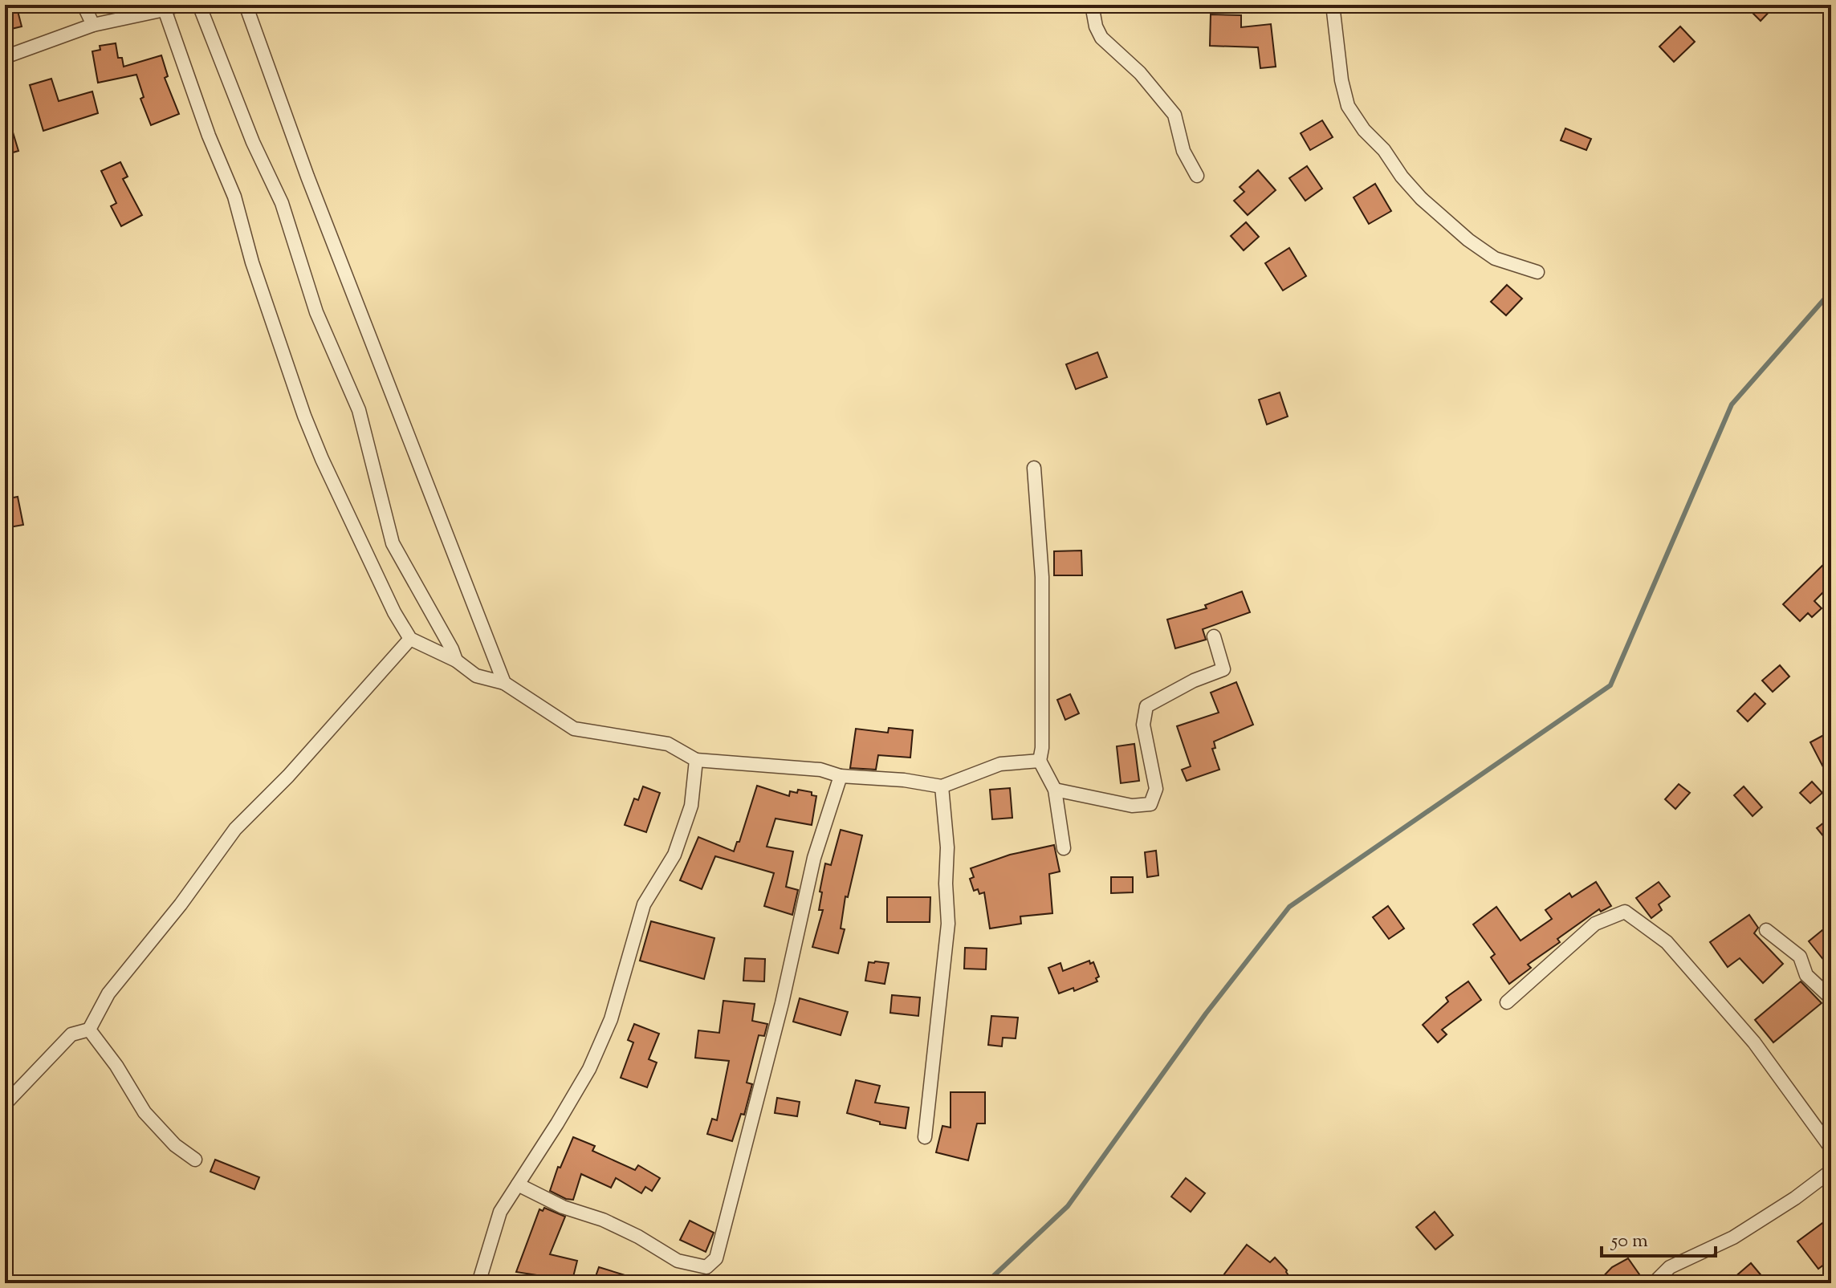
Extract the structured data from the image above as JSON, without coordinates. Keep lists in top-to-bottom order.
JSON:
{
  "scale_bar": "50 m"
}
